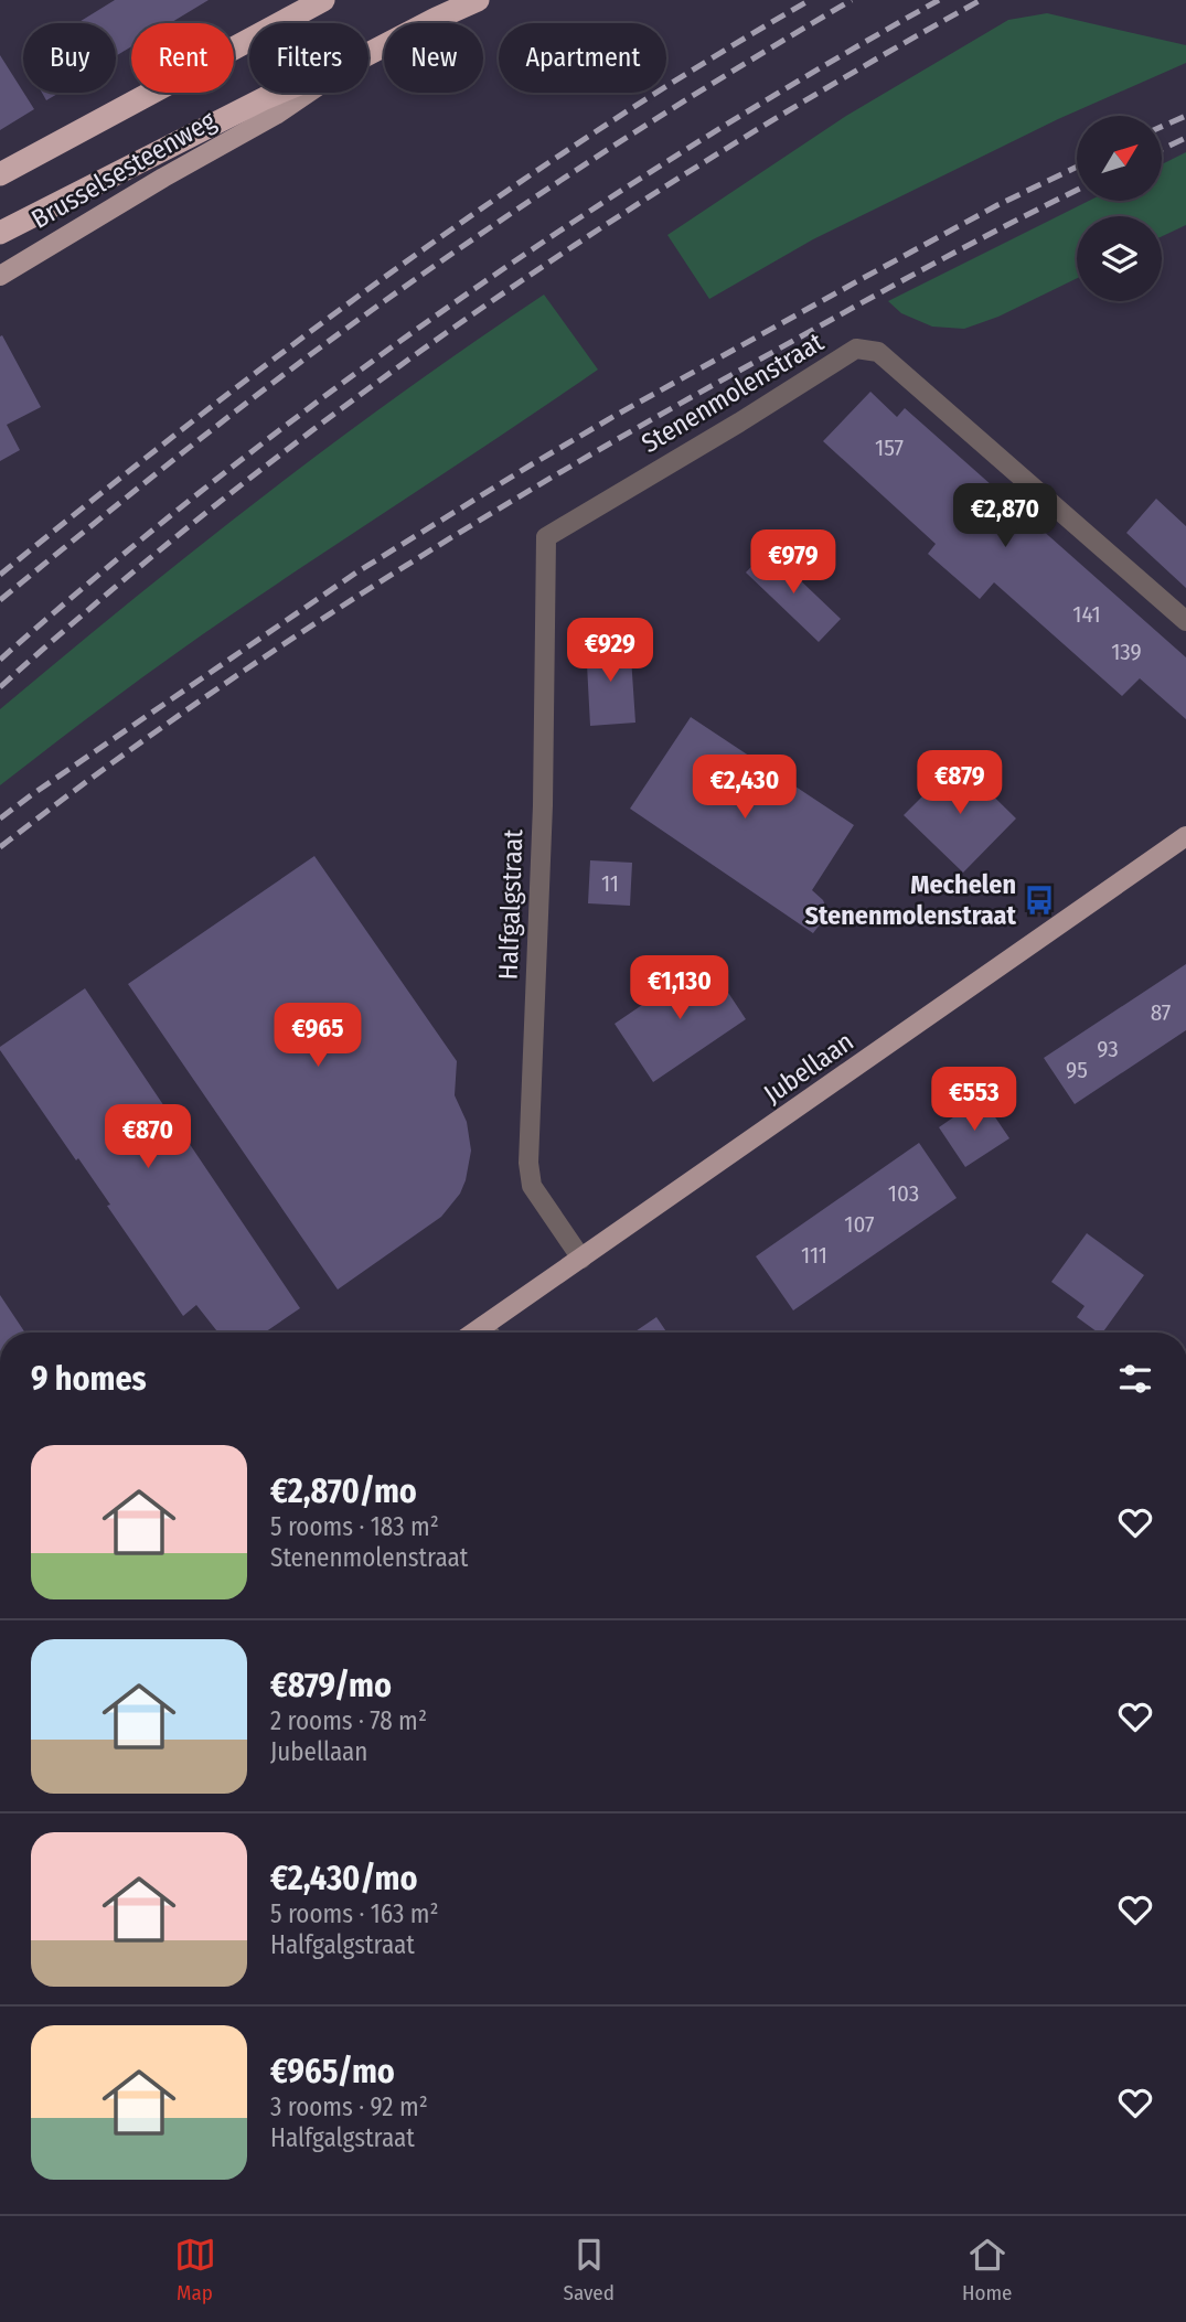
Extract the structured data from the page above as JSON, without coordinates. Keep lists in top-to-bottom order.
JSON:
{
  "streets": {
    "highway": ["Brusselsesteenweg"],
    "main road": ["Jubellaan"],
    "street": ["Stenenmolenstraat", "Halfgalgstraat"]
  },
  "crossings": [
    ["Stenenmolenstraat", "Halfgalgstraat"],
    ["Halfgalgstraat", "Jubellaan"]
  ],
  "places": {
    "bus stop": ["Mechelen Stenenmolenstraat"]
  },
  "house_numbers": [
    "157",
    "141",
    "139",
    "11",
    "87",
    "93",
    "95",
    "103",
    "107",
    "111"
  ],
  "north": "top right",
  "page": {
    "chip": [
      "Buy",
      "Rent",
      "Filters",
      "New",
      "Apartment"
    ],
    "price": [
      "€2,870",
      "€979",
      "€929",
      "€879",
      "€2,430",
      "€1,130",
      "€965",
      "€553",
      "€870"
    ],
    "heading": "9 homes",
    "list": [
      {
        "name": "€2,870/mo",
        "note": "5 rooms · 183 m² · Stenenmolenstraat"
      },
      {
        "name": "€879/mo",
        "note": "2 rooms · 78 m² · Jubellaan"
      },
      {
        "name": "€2,430/mo",
        "note": "5 rooms · 163 m² · Halfgalgstraat"
      },
      {
        "name": "€965/mo",
        "note": "3 rooms · 92 m² · Halfgalgstraat"
      }
    ],
    "tabs": ["Map", "Saved", "Home"]
  }
}
